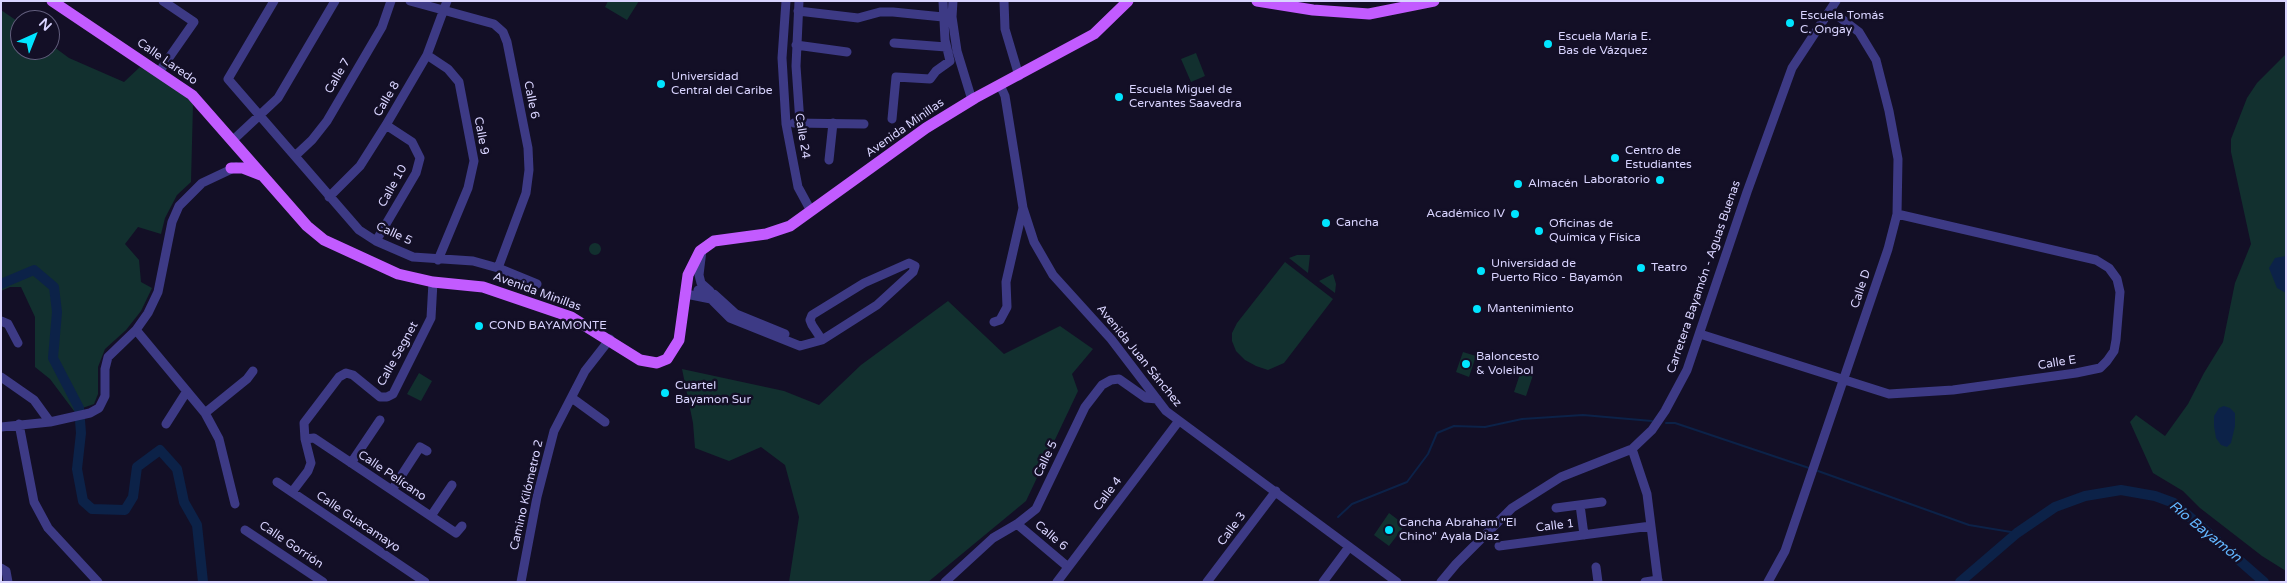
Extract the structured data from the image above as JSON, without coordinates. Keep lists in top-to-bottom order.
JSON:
{
  "streets": {
    "main road": ["Calle Laredo", "Avenida Minillas"],
    "street": [
      "Calle 7",
      "Calle 8",
      "Calle 6",
      "Calle 9",
      "Calle 24",
      "Calle 10",
      "Calle 5",
      "Carretera Bayamón - Aguas Buenas",
      "Calle D",
      "Calle Segnet",
      "Avenida Juan Sánchez",
      "Calle E",
      "Calle Pelícano",
      "Calle 4",
      "Camino Kilómetro 2",
      "Calle Guacamayo",
      "Calle 1",
      "Calle 3",
      "Calle Gorrión"
    ]
  },
  "crossings": [
    ["Calle Laredo", "Avenida Minillas"],
    ["Calle 7", "Calle 5"],
    ["Calle 8", "Calle 6"],
    ["Calle 8", "Calle 9"],
    ["Calle 8", "Calle 10"],
    ["Calle 8", "Calle 5"],
    ["Calle 6", "Calle 5"],
    ["Calle 6", "Calle 4"],
    ["Avenida Minillas", "Calle 24"],
    ["Avenida Minillas", "Calle Segnet"],
    ["Avenida Minillas", "Avenida Juan Sánchez"],
    ["Avenida Minillas", "Camino Kilómetro 2"],
    ["Calle 9", "Calle 5"],
    ["Calle 10", "Calle 5"],
    ["Calle 5", "Avenida Juan Sánchez"],
    ["Carretera Bayamón - Aguas Buenas", "Calle D"],
    ["Carretera Bayamón - Aguas Buenas", "Calle E"],
    ["Calle D", "Calle E"],
    ["Calle Segnet", "Calle Pelícano"],
    ["Calle Segnet", "Calle Guacamayo"],
    ["Avenida Juan Sánchez", "Calle 4"],
    ["Avenida Juan Sánchez", "Calle 3"]
  ],
  "water": ["Río Bayamón"],
  "places": [
    "Escuela Tomás C. Ongay",
    "Escuela María E. Bas de Vázquez",
    "Universidad Central del Caribe",
    "Escuela Miguel de Cervantes Saavedra",
    "Centro de Estudiantes",
    "Laboratorio",
    "Almacén",
    "Académico IV",
    "Cancha",
    "Oficinas de Química y Física",
    "Teatro",
    "Universidad de Puerto Rico - Bayamón",
    "Mantenimiento",
    "COND BAYAMONTE",
    "Baloncesto & Voleibol",
    "Cuartel Bayamon Sur",
    "Cancha Abraham \"El Chino\" Ayala Díaz"
  ],
  "north": "top right"
}
